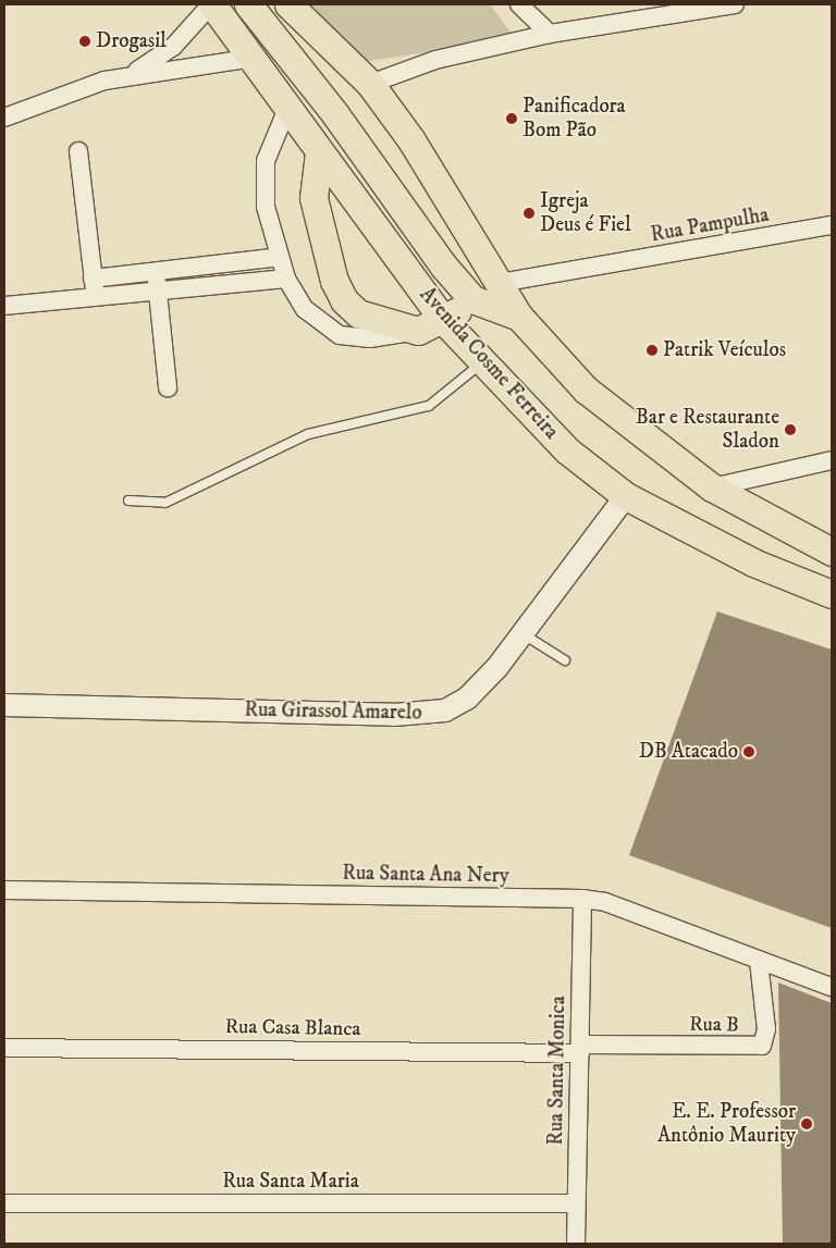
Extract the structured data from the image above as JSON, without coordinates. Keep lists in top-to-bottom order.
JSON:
{
  "streets": {
    "main road": ["Avenida Cosme Ferreira"],
    "street": [
      "Rua Pampulha",
      "Rua Girassol Amarelo",
      "Rua Santa Ana Nery",
      "Rua B",
      "Rua Casa Blanca",
      "Rua Santa Monica",
      "Rua Santa Maria"
    ]
  },
  "crossings": [
    ["Avenida Cosme Ferreira", "Rua Girassol Amarelo"],
    ["Rua Santa Ana Nery", "Rua B"],
    ["Rua Santa Ana Nery", "Rua Santa Monica"],
    ["Rua B", "Rua Casa Blanca"],
    ["Rua B", "Rua Santa Monica"],
    ["Rua Casa Blanca", "Rua Santa Monica"],
    ["Rua Santa Monica", "Rua Santa Maria"]
  ],
  "places": [
    "Drogasil",
    "Panificadora Bom Pão",
    "Igreja Deus é Fiel",
    "Patrik Veículos",
    "Bar e Restaurante Sladon",
    "DB Atacado",
    "E. E. Professor Antônio Maurity"
  ]
}
